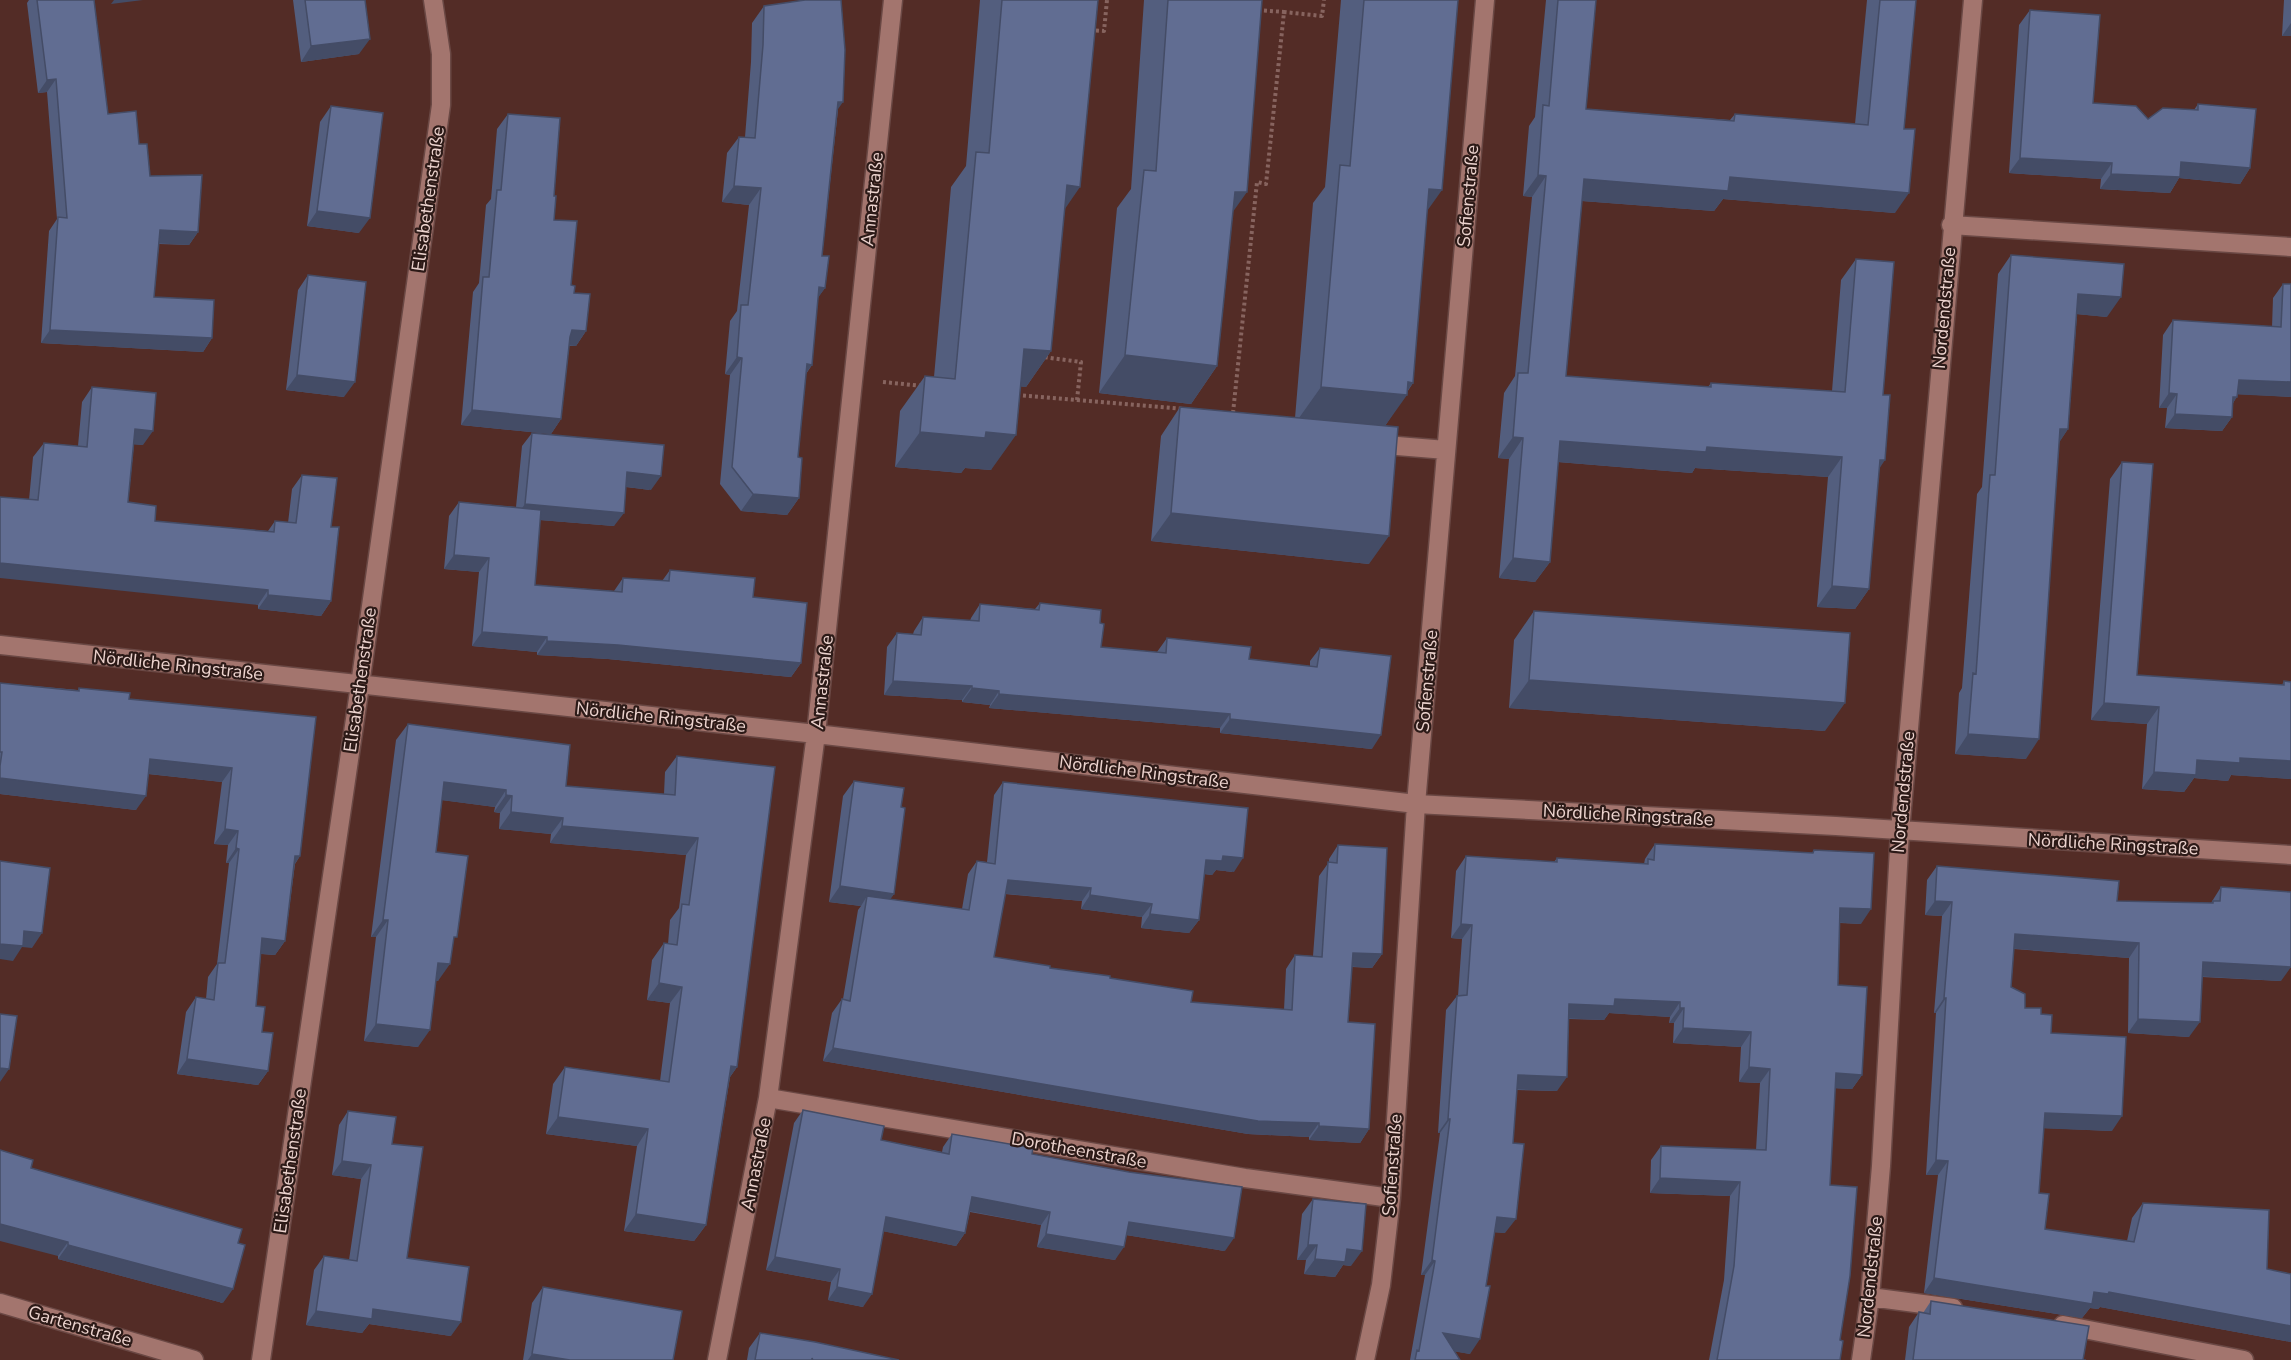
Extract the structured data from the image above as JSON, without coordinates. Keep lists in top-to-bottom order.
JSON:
{
  "streets": {
    "street": [
      "Sofienstraße",
      "Elisabethenstraße",
      "Annastraße",
      "Nordendstraße",
      "Nördliche Ringstraße",
      "Dorotheenstraße",
      "Gartenstraße"
    ]
  },
  "crossings": [
    ["Sofienstraße", "Nördliche Ringstraße"],
    ["Sofienstraße", "Dorotheenstraße"],
    ["Elisabethenstraße", "Nördliche Ringstraße"],
    ["Annastraße", "Nördliche Ringstraße"],
    ["Annastraße", "Dorotheenstraße"],
    ["Nordendstraße", "Nördliche Ringstraße"]
  ]
}
